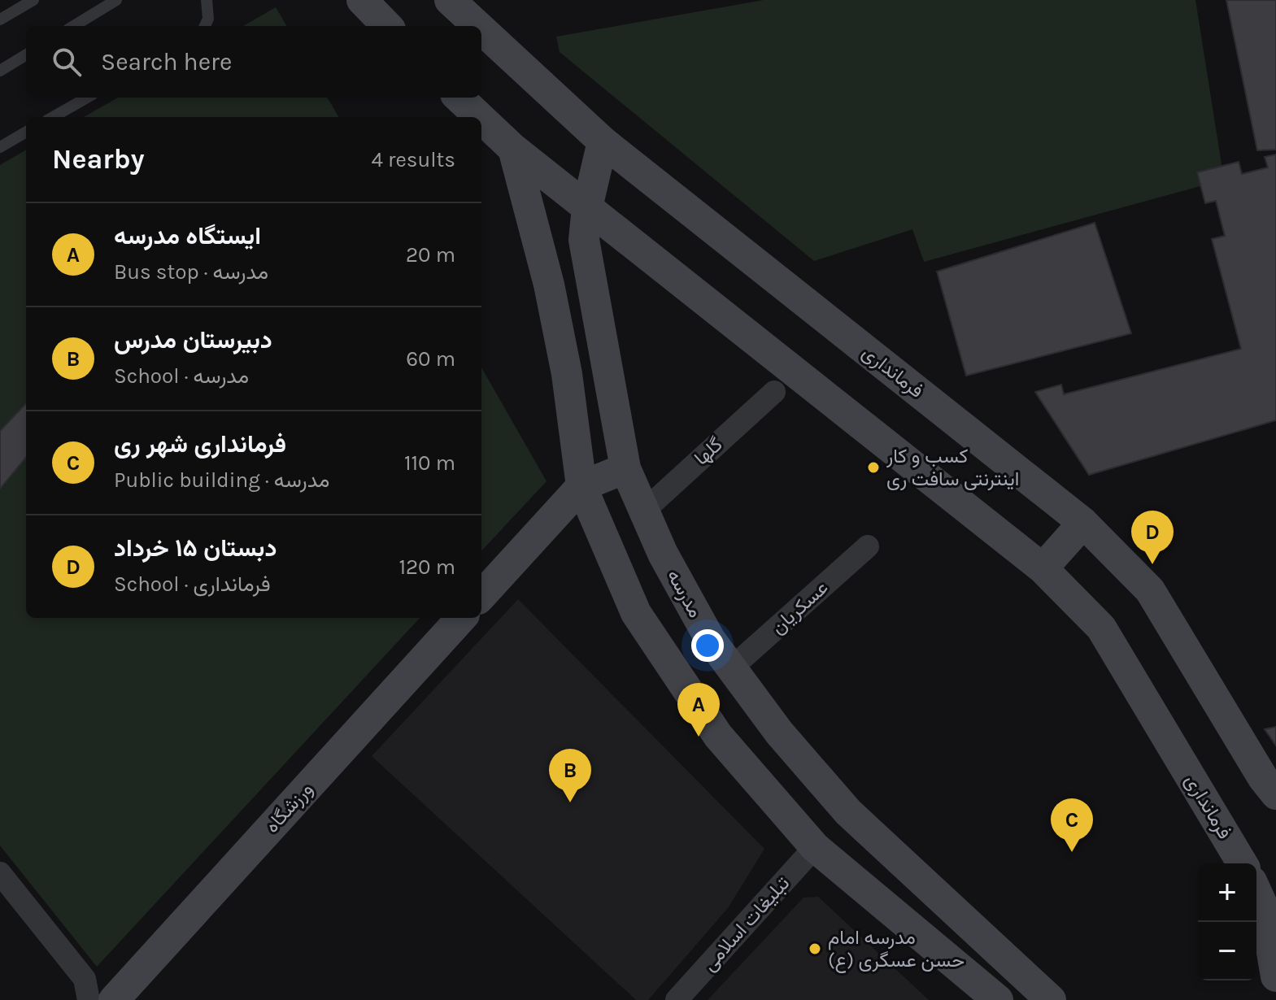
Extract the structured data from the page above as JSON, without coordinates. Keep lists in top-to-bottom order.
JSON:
{
  "streets": {
    "street": [
      "فرمانداری",
      "گلها",
      "مدرسه",
      "عسکریان",
      "ورزشگاه",
      "تبلیغات اسلامی"
    ]
  },
  "crossings": [
    ["فرمانداری", "مدرسه"],
    ["گلها", "مدرسه"],
    ["مدرسه", "عسکریان"]
  ],
  "places": ["کسب و کار اینترنتی سافت ری", "مدرسه امام حسن عسگری (ع)"],
  "page": {
    "search": "Search here",
    "heading": ["Nearby", "4 results"],
    "list": [
      {
        "mark": "A",
        "name": "ایستگاه مدرسه",
        "note": "Bus stop · مدرسه",
        "value": "20 m"
      },
      {
        "mark": "B",
        "name": "دبیرستان مدرس",
        "note": "School · مدرسه",
        "value": "60 m"
      },
      {
        "mark": "C",
        "name": "فرمانداری شهر ری",
        "note": "Public building · مدرسه",
        "value": "110 m"
      },
      {
        "mark": "D",
        "name": "دبستان ۱۵ خرداد",
        "note": "School · فرمانداری",
        "value": "120 m"
      }
    ],
    "pins": [
      "D",
      "A",
      "B",
      "C"
    ],
    "map_buttons": ["+", "−"]
  }
}
